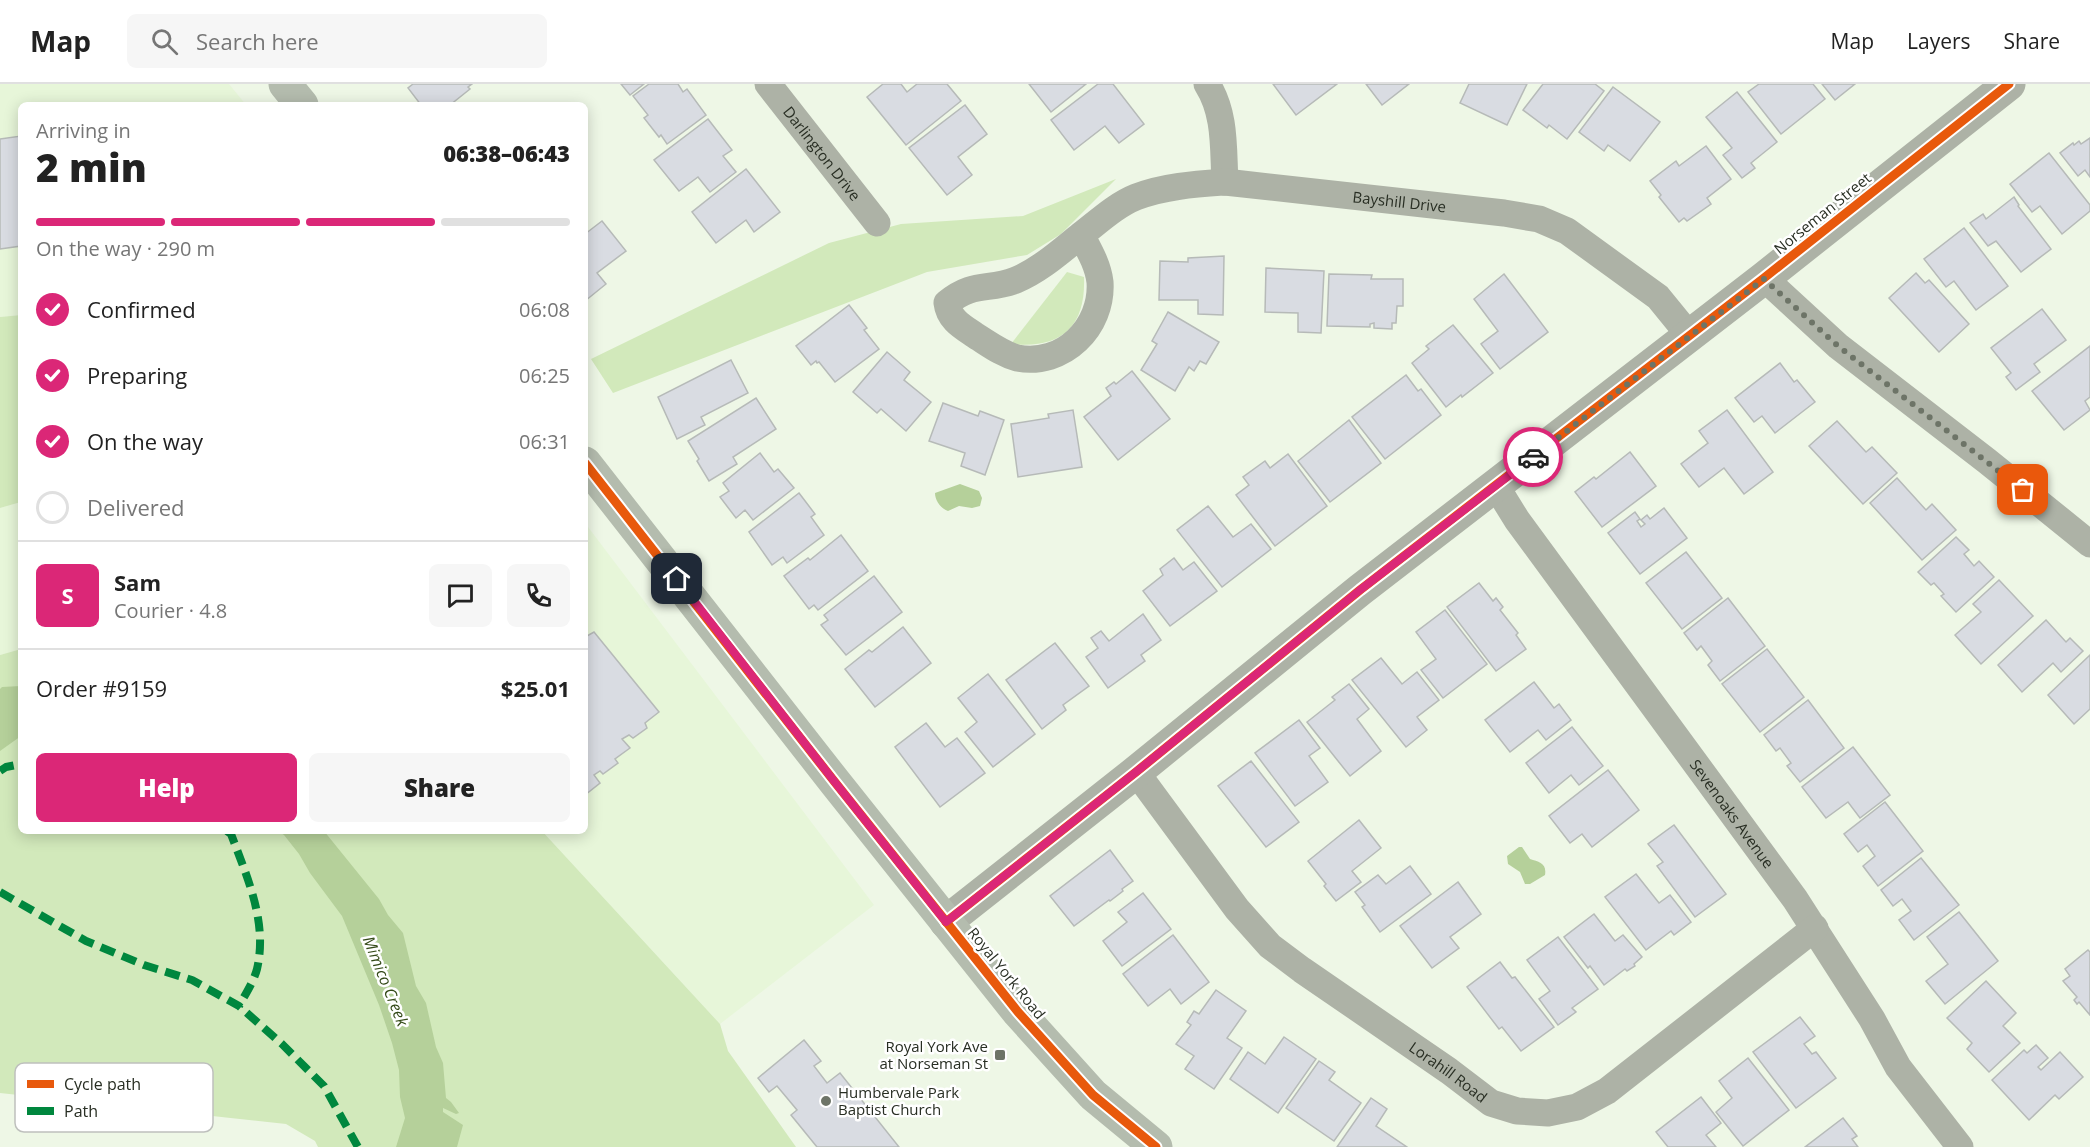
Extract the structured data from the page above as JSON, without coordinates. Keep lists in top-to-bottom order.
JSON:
{
  "streets": {
    "main road": ["Royal York Road"],
    "street": [
      "Darlington Drive",
      "Bayshill Drive",
      "Norseman Street",
      "Sevenoaks Avenue",
      "Lorahill Road"
    ]
  },
  "crossings": [
    ["Bayshill Drive", "Norseman Street"],
    ["Norseman Street", "Sevenoaks Avenue"],
    ["Norseman Street", "Royal York Road"],
    ["Norseman Street", "Lorahill Road"],
    ["Sevenoaks Avenue", "Lorahill Road"]
  ],
  "water": ["Mimico Creek"],
  "places": {
    "transit": ["Royal York Ave at Norseman St"],
    "other": ["Humbervale Park Baptist Church"]
  },
  "legend": ["Cycle path", "Path"],
  "page": {
    "header": "Map",
    "search": "Search here",
    "nav": ["Map", "Layers", "Share"],
    "heading": ["2 min", "Arriving in", "06:38–06:43"],
    "panel": [
      "Sam",
      "Courier · 4.8",
      "Order #9159",
      "$25.01"
    ],
    "bar": "On the way · 290 m",
    "list": [
      ["Confirmed", "06:08"],
      ["Preparing", "06:25"],
      ["On the way", "06:31"],
      "Delivered"
    ],
    "round": "S",
    "buttons": ["Help", "Share"]
  }
}
